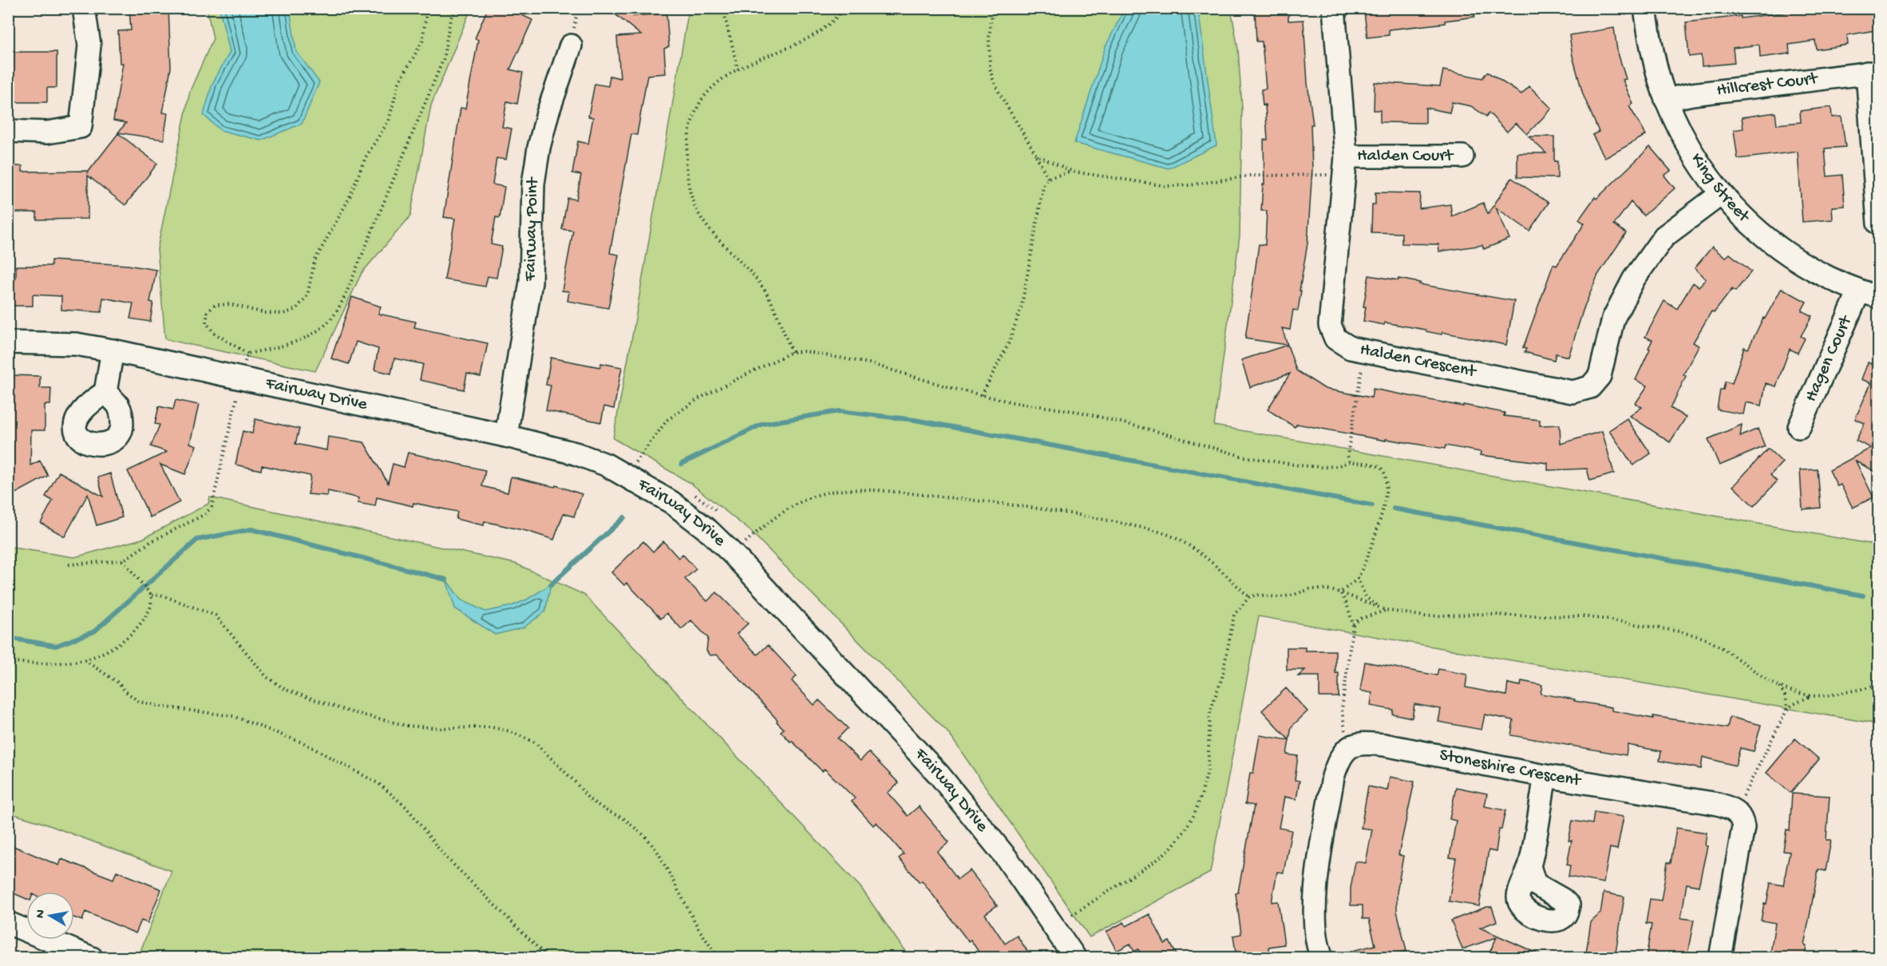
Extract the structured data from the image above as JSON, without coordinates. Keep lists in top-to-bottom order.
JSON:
{
  "streets": {
    "street": [
      "Hillcrest Court",
      "Halden Court",
      "King Street",
      "Fairway Point",
      "Hagen Court",
      "Halden Crescent",
      "Fairway Drive",
      "Stoneshire Crescent"
    ]
  },
  "crossings": [
    ["Hillcrest Court", "King Street"],
    ["Halden Court", "Halden Crescent"],
    ["King Street", "Hagen Court"],
    ["King Street", "Halden Crescent"],
    ["Fairway Point", "Fairway Drive"]
  ],
  "north": "left"
}
